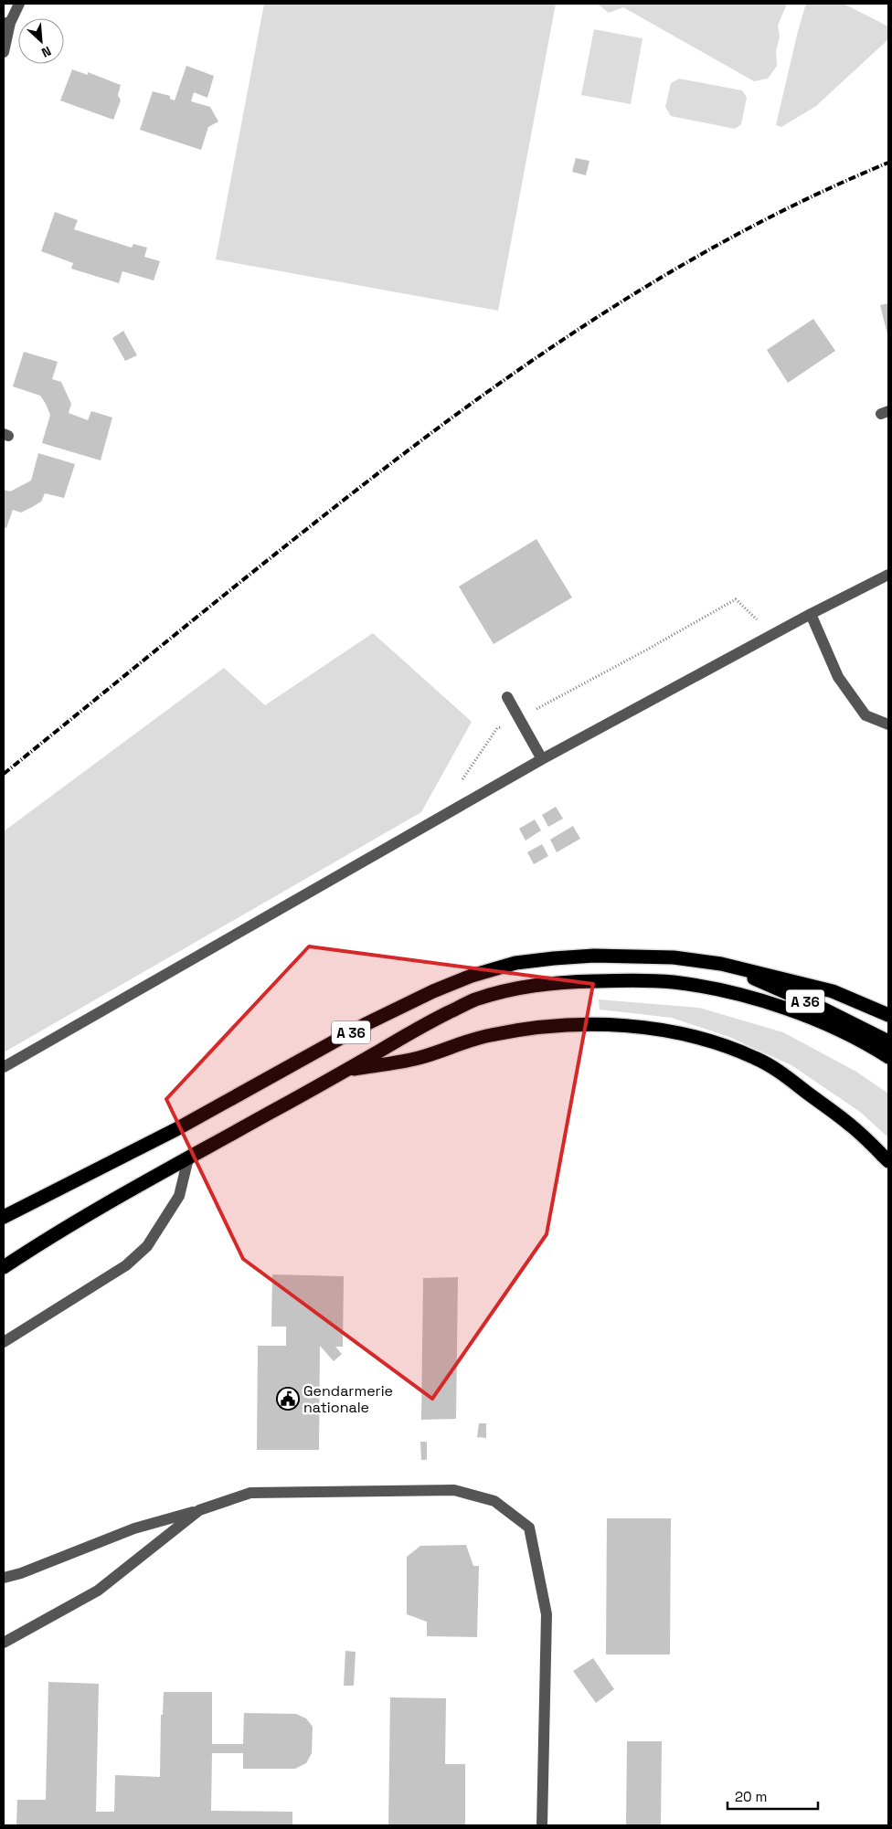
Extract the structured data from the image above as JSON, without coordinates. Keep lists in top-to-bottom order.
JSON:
{
  "streets": {
    "highway": ["A 36"]
  },
  "places": {
    "public building": ["Gendarmerie nationale"]
  },
  "scale_bar": "20 m",
  "north": "bottom right"
}
